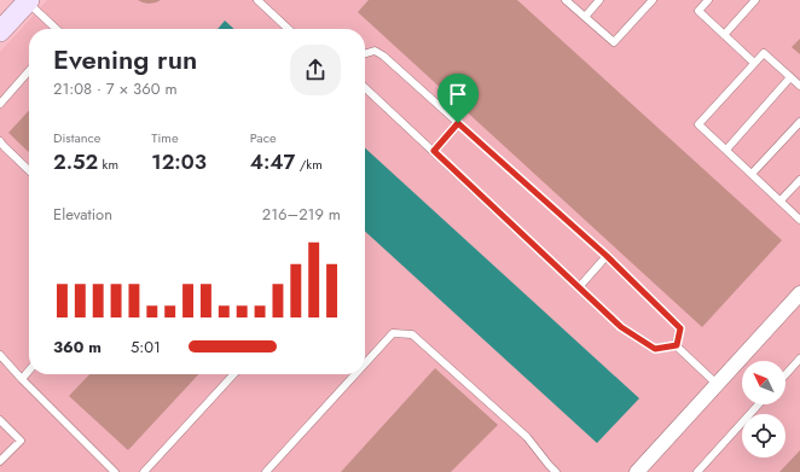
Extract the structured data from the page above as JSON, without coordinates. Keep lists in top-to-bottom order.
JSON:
{
  "north": "top left",
  "page": {
    "heading": ["Evening run", "21:08 · 7 × 360 m"],
    "stats": [
      ["Distance", "2.52 km"],
      ["Time", "12:03"],
      ["Pace", "4:47 /km"]
    ],
    "chart": ["Elevation", "216–219 m"],
    "list": [
      {
        "name": "360 m",
        "note": "5:01"
      }
    ]
  }
}
